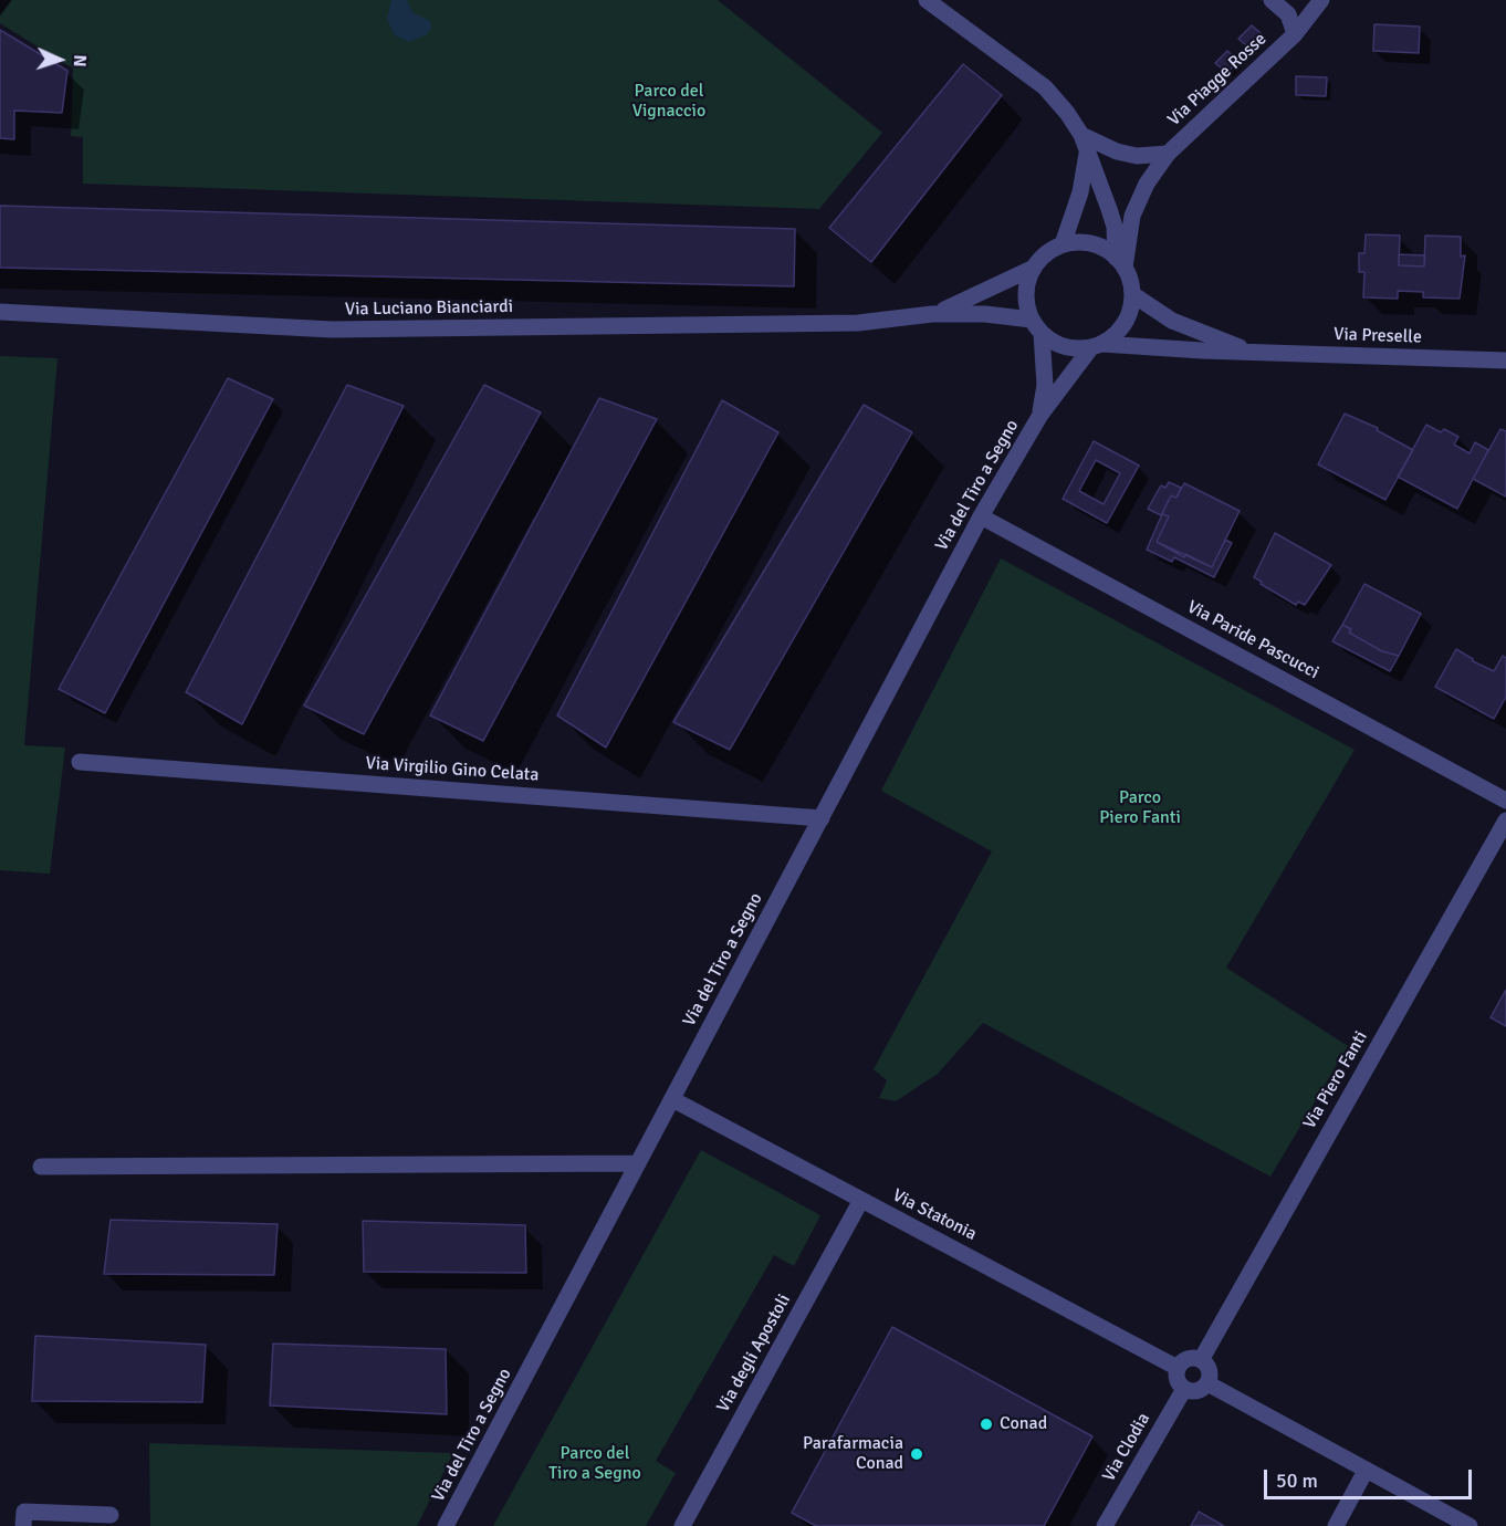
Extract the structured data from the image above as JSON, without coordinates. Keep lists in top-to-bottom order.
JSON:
{
  "streets": {
    "street": [
      "Via Piagge Rosse",
      "Via Luciano Bianciardi",
      "Via Preselle",
      "Via del Tiro a Segno",
      "Via Paride Pascucci",
      "Via Virgilio Gino Celata",
      "Via Piero Fanti",
      "Via Statonia",
      "Via degli Apostoli",
      "Via Clodia"
    ]
  },
  "crossings": [
    ["Via Piagge Rosse", "Via Preselle"],
    ["Via Piagge Rosse", "Via del Tiro a Segno"],
    ["Via Preselle", "Via del Tiro a Segno"],
    ["Via del Tiro a Segno", "Via Paride Pascucci"],
    ["Via del Tiro a Segno", "Via Virgilio Gino Celata"],
    ["Via del Tiro a Segno", "Via Statonia"],
    ["Via Piero Fanti", "Via Statonia"],
    ["Via Piero Fanti", "Via Clodia"],
    ["Via Statonia", "Via degli Apostoli"],
    ["Via Statonia", "Via Clodia"]
  ],
  "parks": ["Parco del Vignaccio", "Parco Piero Fanti", "Parco del Tiro a Segno"],
  "places": ["Conad", "Parafarmacia Conad"],
  "scale_bar": "50 m",
  "north": "right"
}
